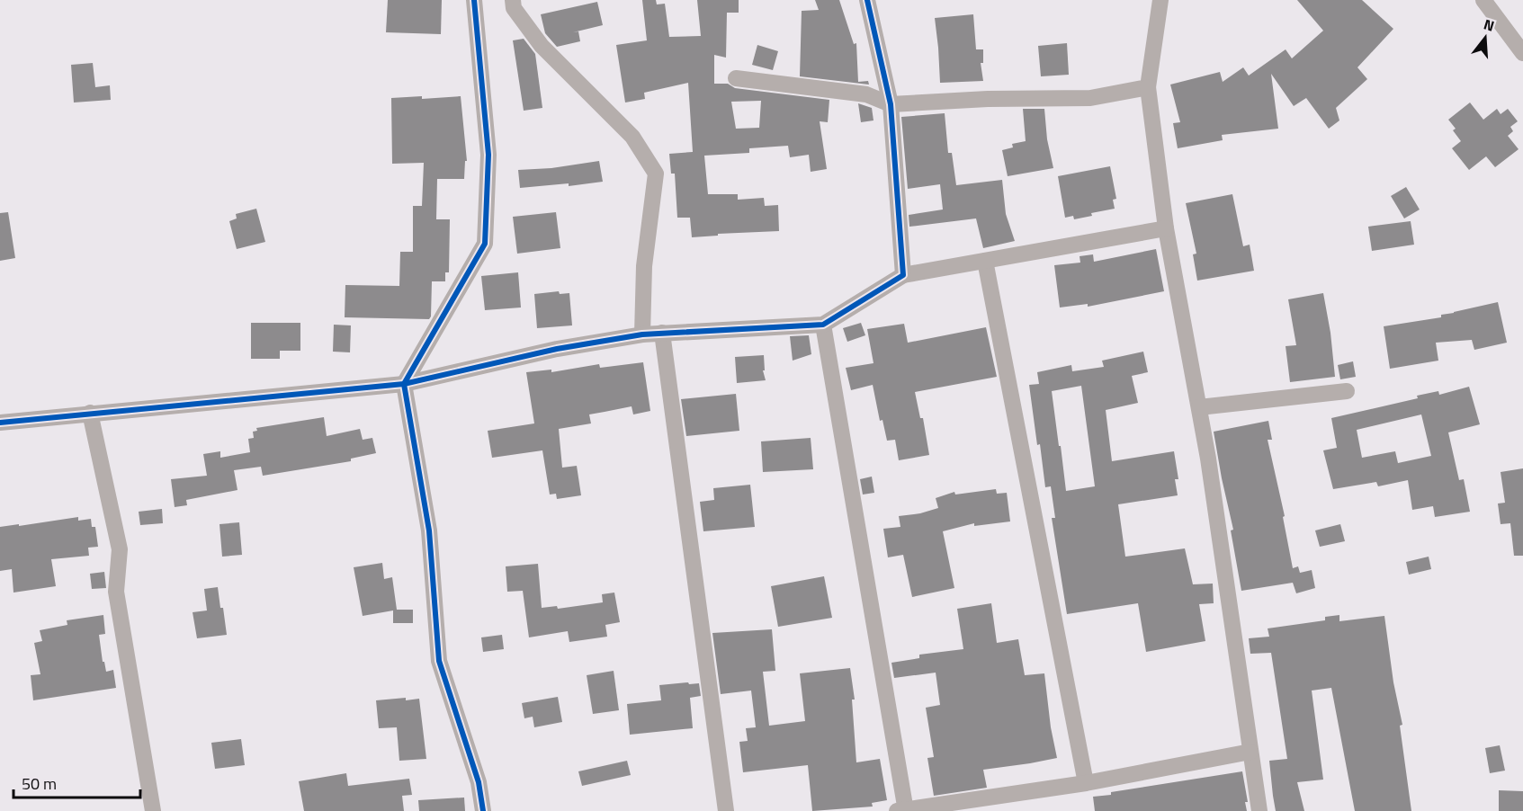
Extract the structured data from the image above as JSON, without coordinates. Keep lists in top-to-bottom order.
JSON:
{
  "scale_bar": "50 m",
  "north": "top"
}
